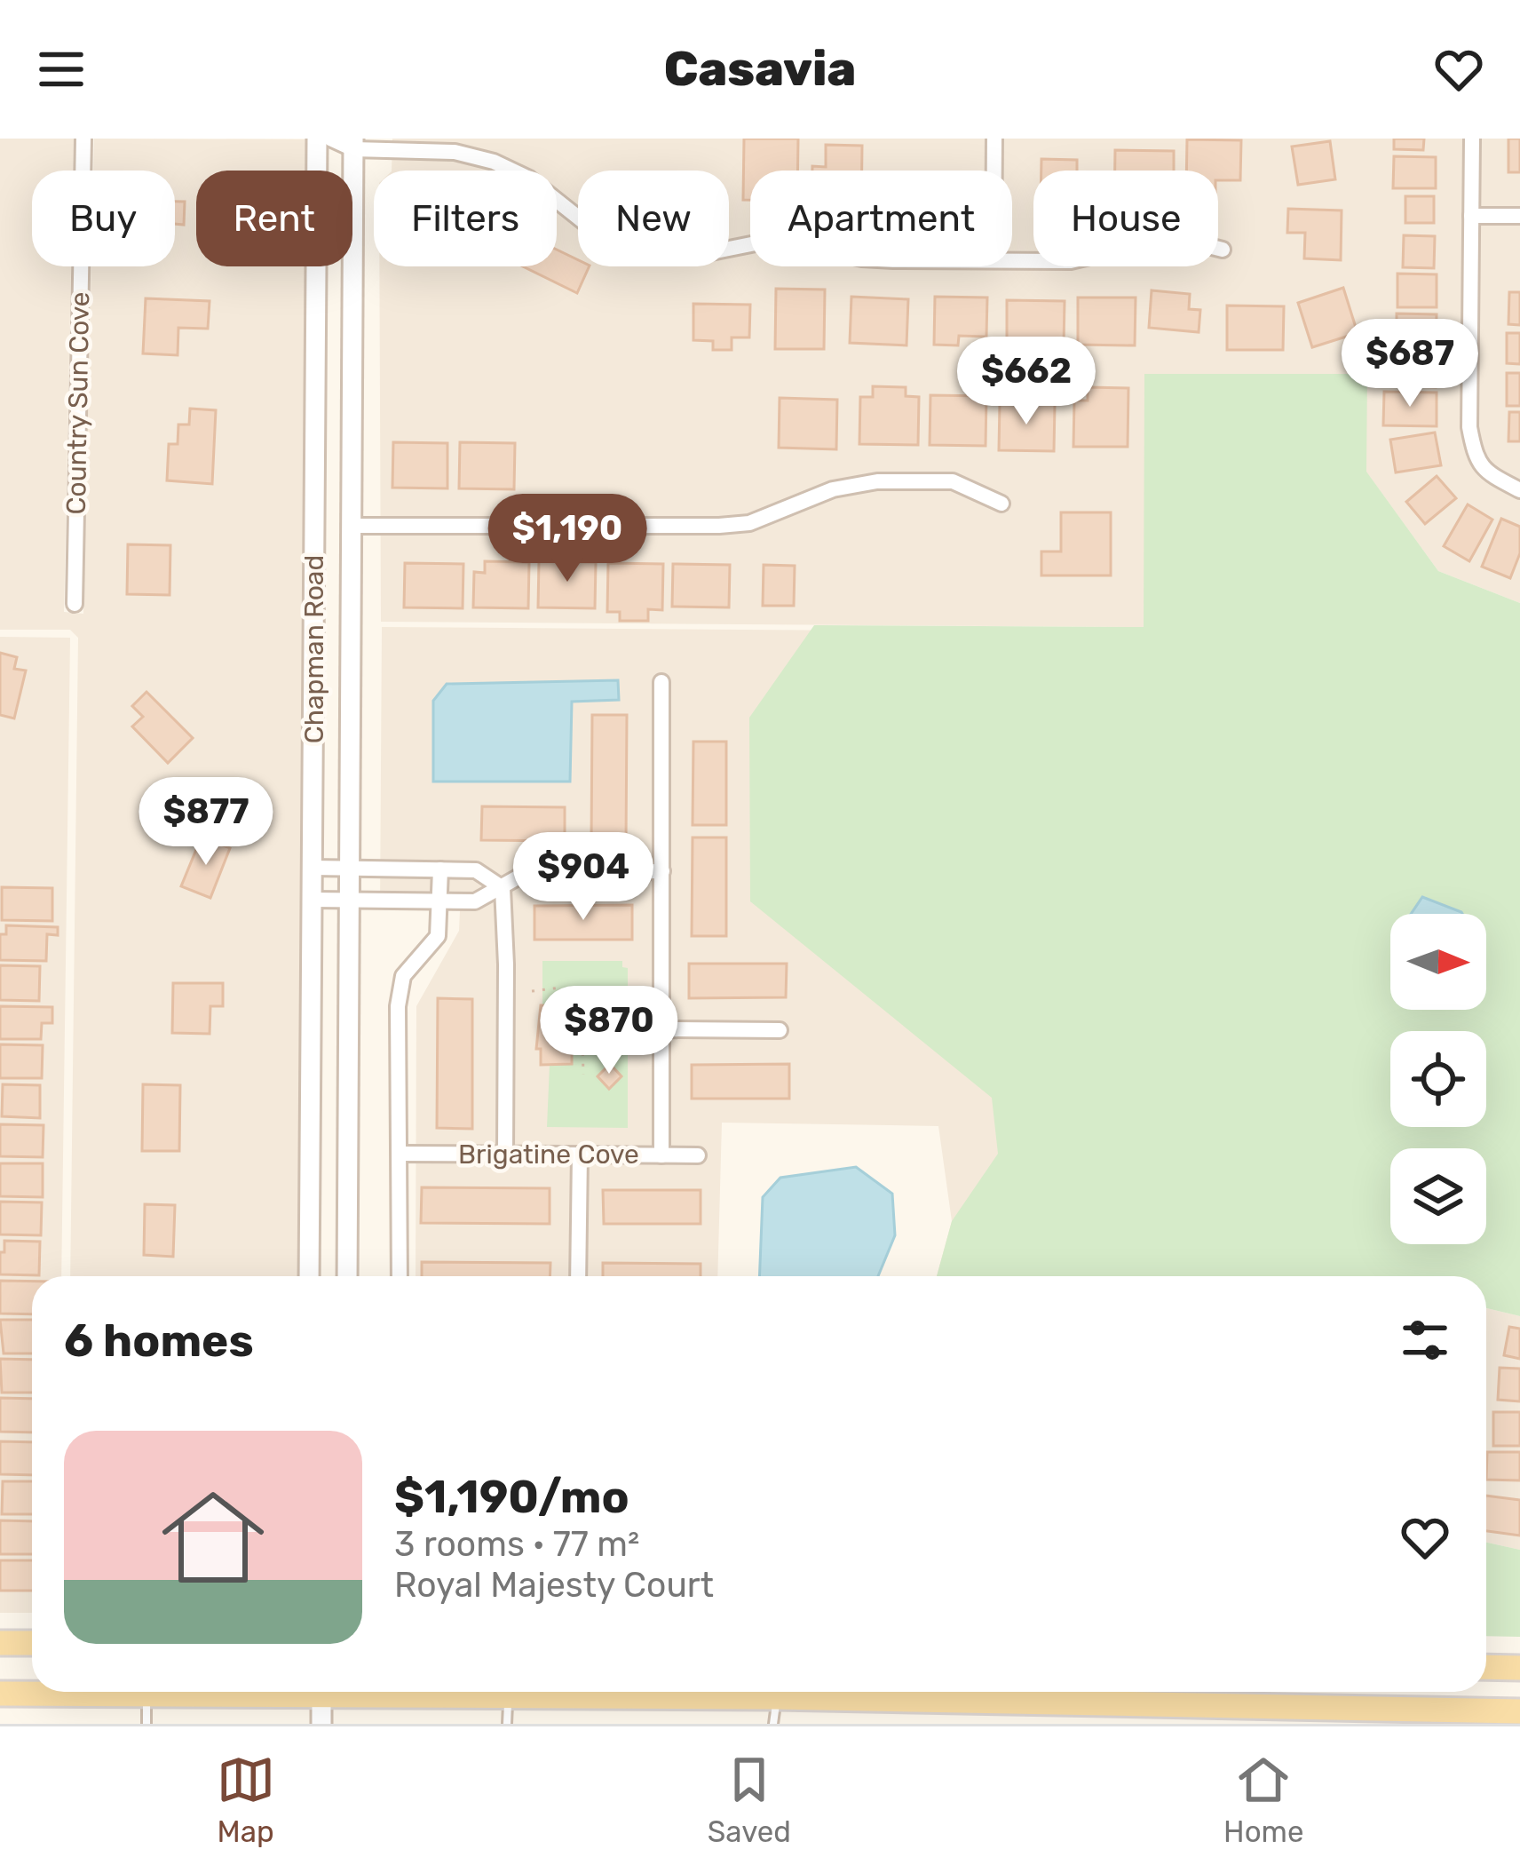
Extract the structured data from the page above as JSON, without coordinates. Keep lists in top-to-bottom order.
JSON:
{
  "streets": {
    "street": ["Country Sun Cove", "Chapman Road", "Brigatine Cove"]
  },
  "north": "right",
  "page": {
    "header": "Casavia",
    "chip": [
      "Buy",
      "Rent",
      "Filters",
      "New",
      "Apartment",
      "House"
    ],
    "price": [
      "$687",
      "$662",
      "$1,190",
      "$877",
      "$904",
      "$870"
    ],
    "heading": "6 homes",
    "list": [
      {
        "name": "$1,190/mo",
        "note": "3 rooms · 77 m² · Royal Majesty Court"
      }
    ],
    "tabs": ["Map", "Saved", "Home"]
  }
}
